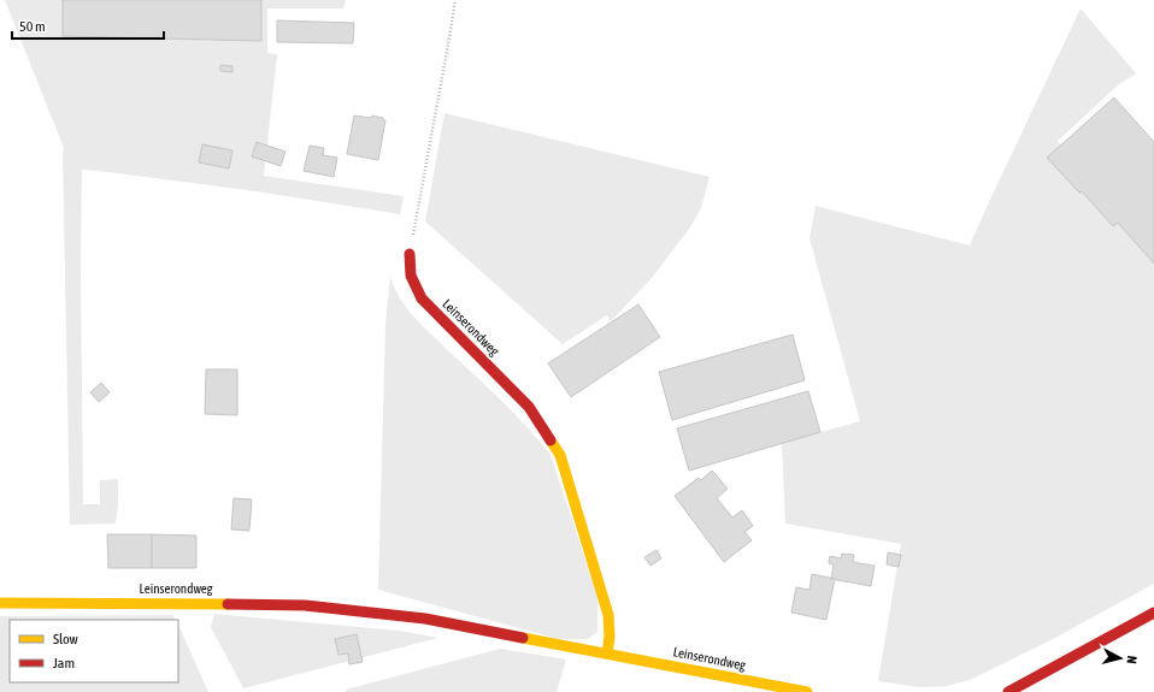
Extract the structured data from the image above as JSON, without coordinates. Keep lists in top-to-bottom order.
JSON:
{
  "streets": {
    "street": ["Leinserondweg"]
  },
  "legend": ["Slow", "Jam"],
  "scale_bar": "50 m",
  "north": "right"
}
